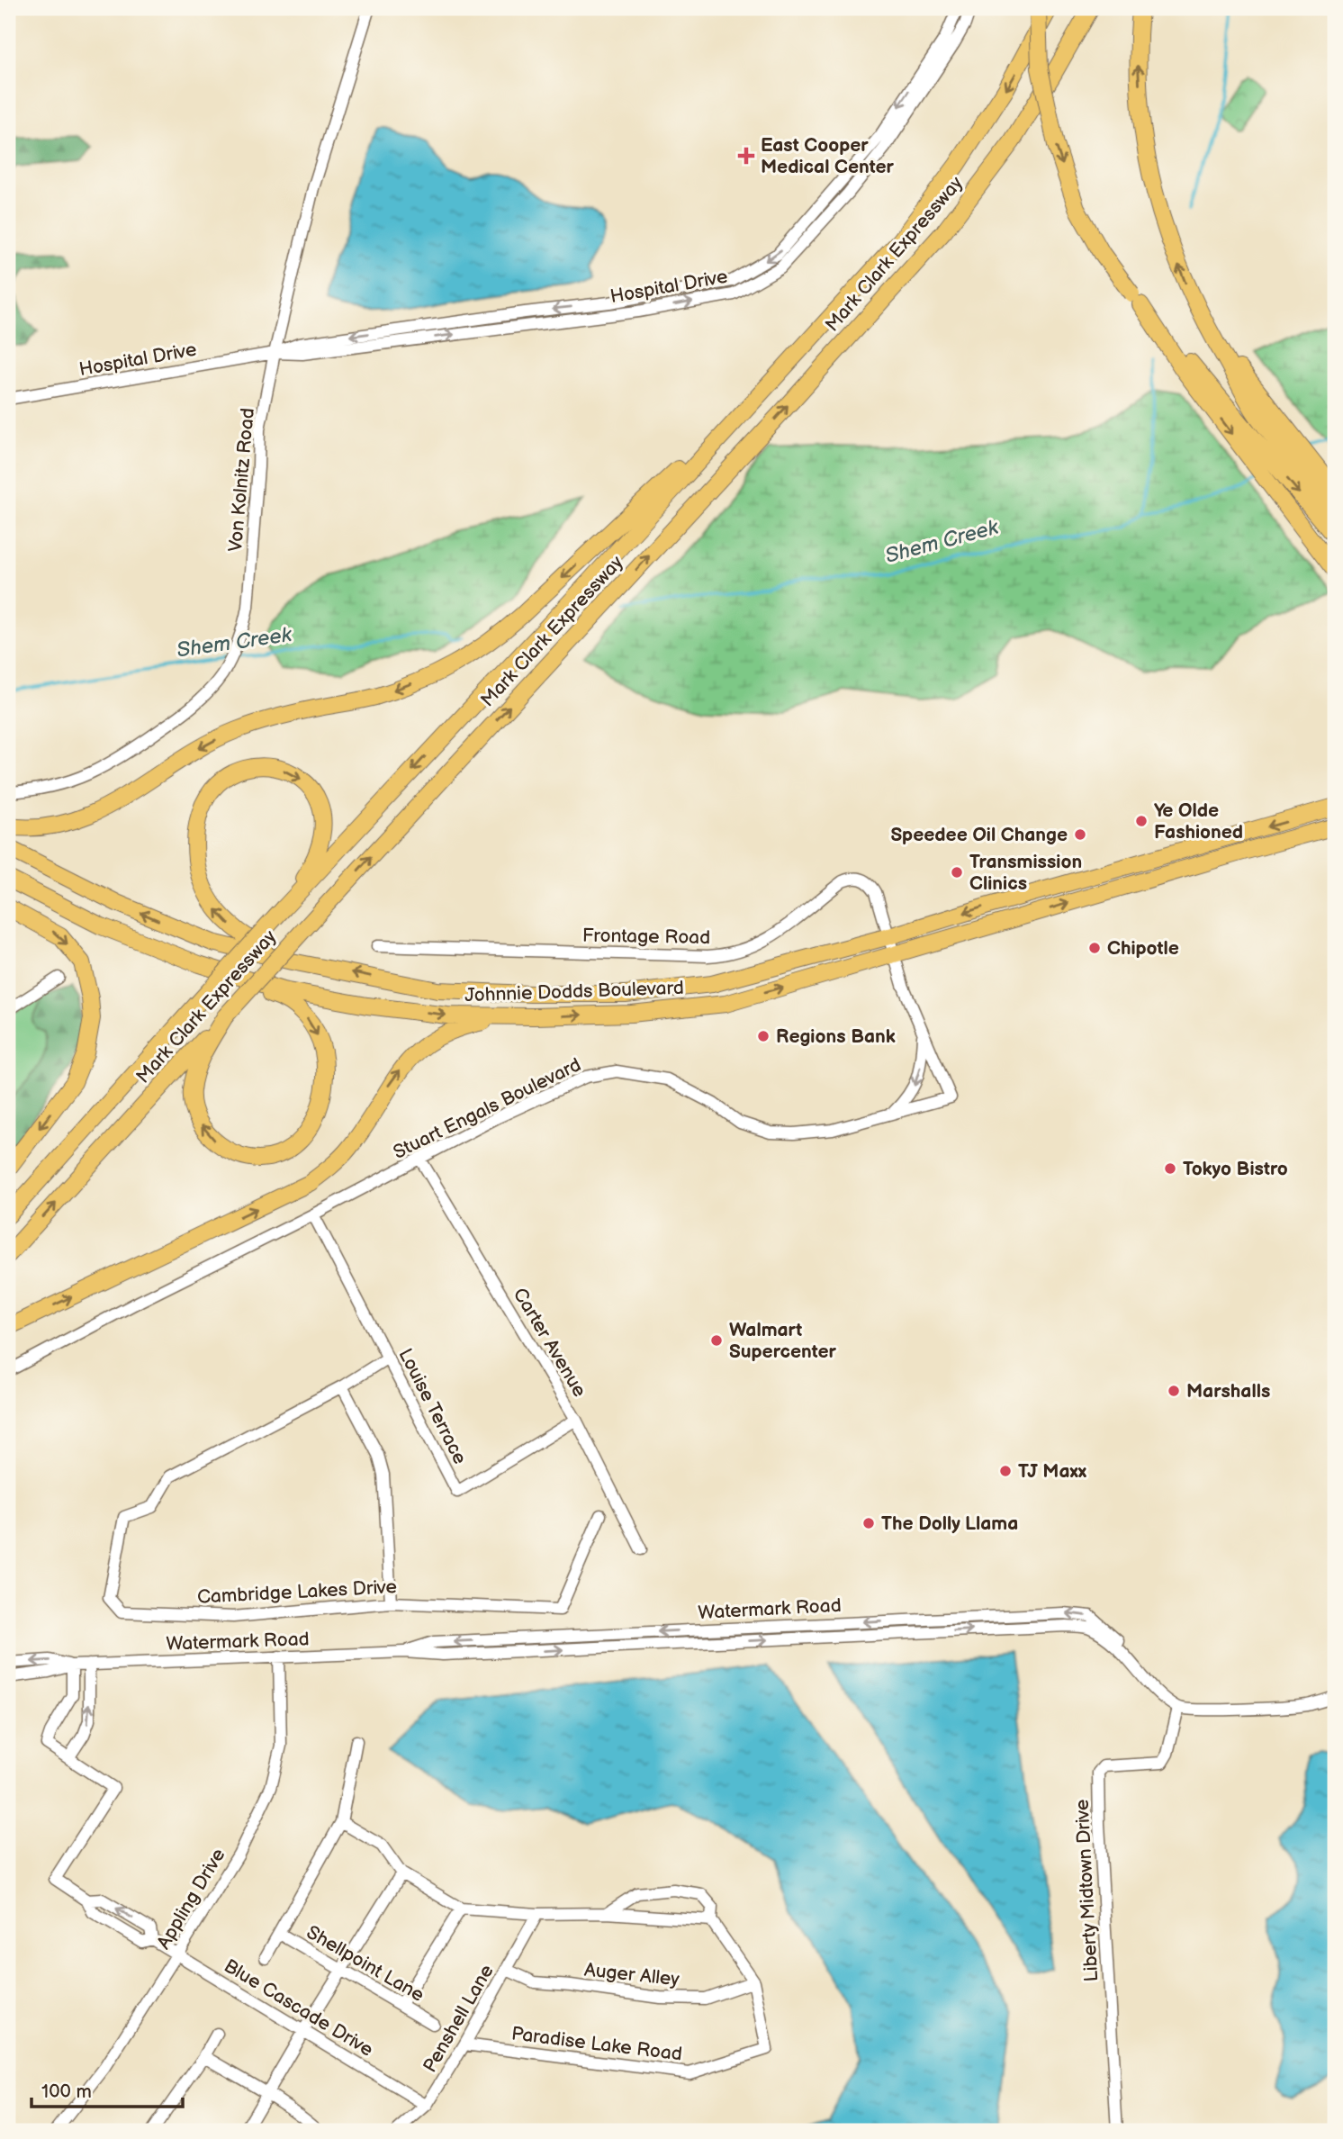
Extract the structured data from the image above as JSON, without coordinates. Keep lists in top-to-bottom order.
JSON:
{
  "streets": {
    "highway": ["Mark Clark Expressway", "Johnnie Dodds Boulevard"],
    "street": [
      "Hospital Drive",
      "Von Kolnitz Road",
      "Frontage Road",
      "Stuart Engals Boulevard",
      "Carter Avenue",
      "Louise Terrace",
      "Cambridge Lakes Drive",
      "Watermark Road",
      "Liberty Midtown Drive",
      "Appling Drive",
      "Shellpoint Lane",
      "Auger Alley",
      "Blue Cascade Drive",
      "Penshell Lane",
      "Paradise Lake Road"
    ]
  },
  "crossings": [
    ["Hospital Drive", "Von Kolnitz Road"],
    ["Frontage Road", "Johnnie Dodds Boulevard"],
    ["Frontage Road", "Stuart Engals Boulevard"],
    ["Johnnie Dodds Boulevard", "Stuart Engals Boulevard"],
    ["Stuart Engals Boulevard", "Carter Avenue"],
    ["Stuart Engals Boulevard", "Louise Terrace"],
    ["Carter Avenue", "Louise Terrace"],
    ["Louise Terrace", "Cambridge Lakes Drive"],
    ["Watermark Road", "Liberty Midtown Drive"],
    ["Watermark Road", "Appling Drive"],
    ["Watermark Road", "Blue Cascade Drive"],
    ["Appling Drive", "Blue Cascade Drive"],
    ["Auger Alley", "Penshell Lane"],
    ["Auger Alley", "Paradise Lake Road"],
    ["Blue Cascade Drive", "Penshell Lane"],
    ["Penshell Lane", "Paradise Lake Road"]
  ],
  "water": ["Shem Creek"],
  "places": {
    "health": ["East Cooper Medical Center"],
    "other": [
      "Ye Olde Fashioned",
      "Speedee Oil Change",
      "Transmission Clinics",
      "Chipotle",
      "Regions Bank",
      "Tokyo Bistro",
      "Walmart Supercenter",
      "Marshalls",
      "TJ Maxx",
      "The Dolly Llama"
    ]
  },
  "scale_bar": "100 m"
}
